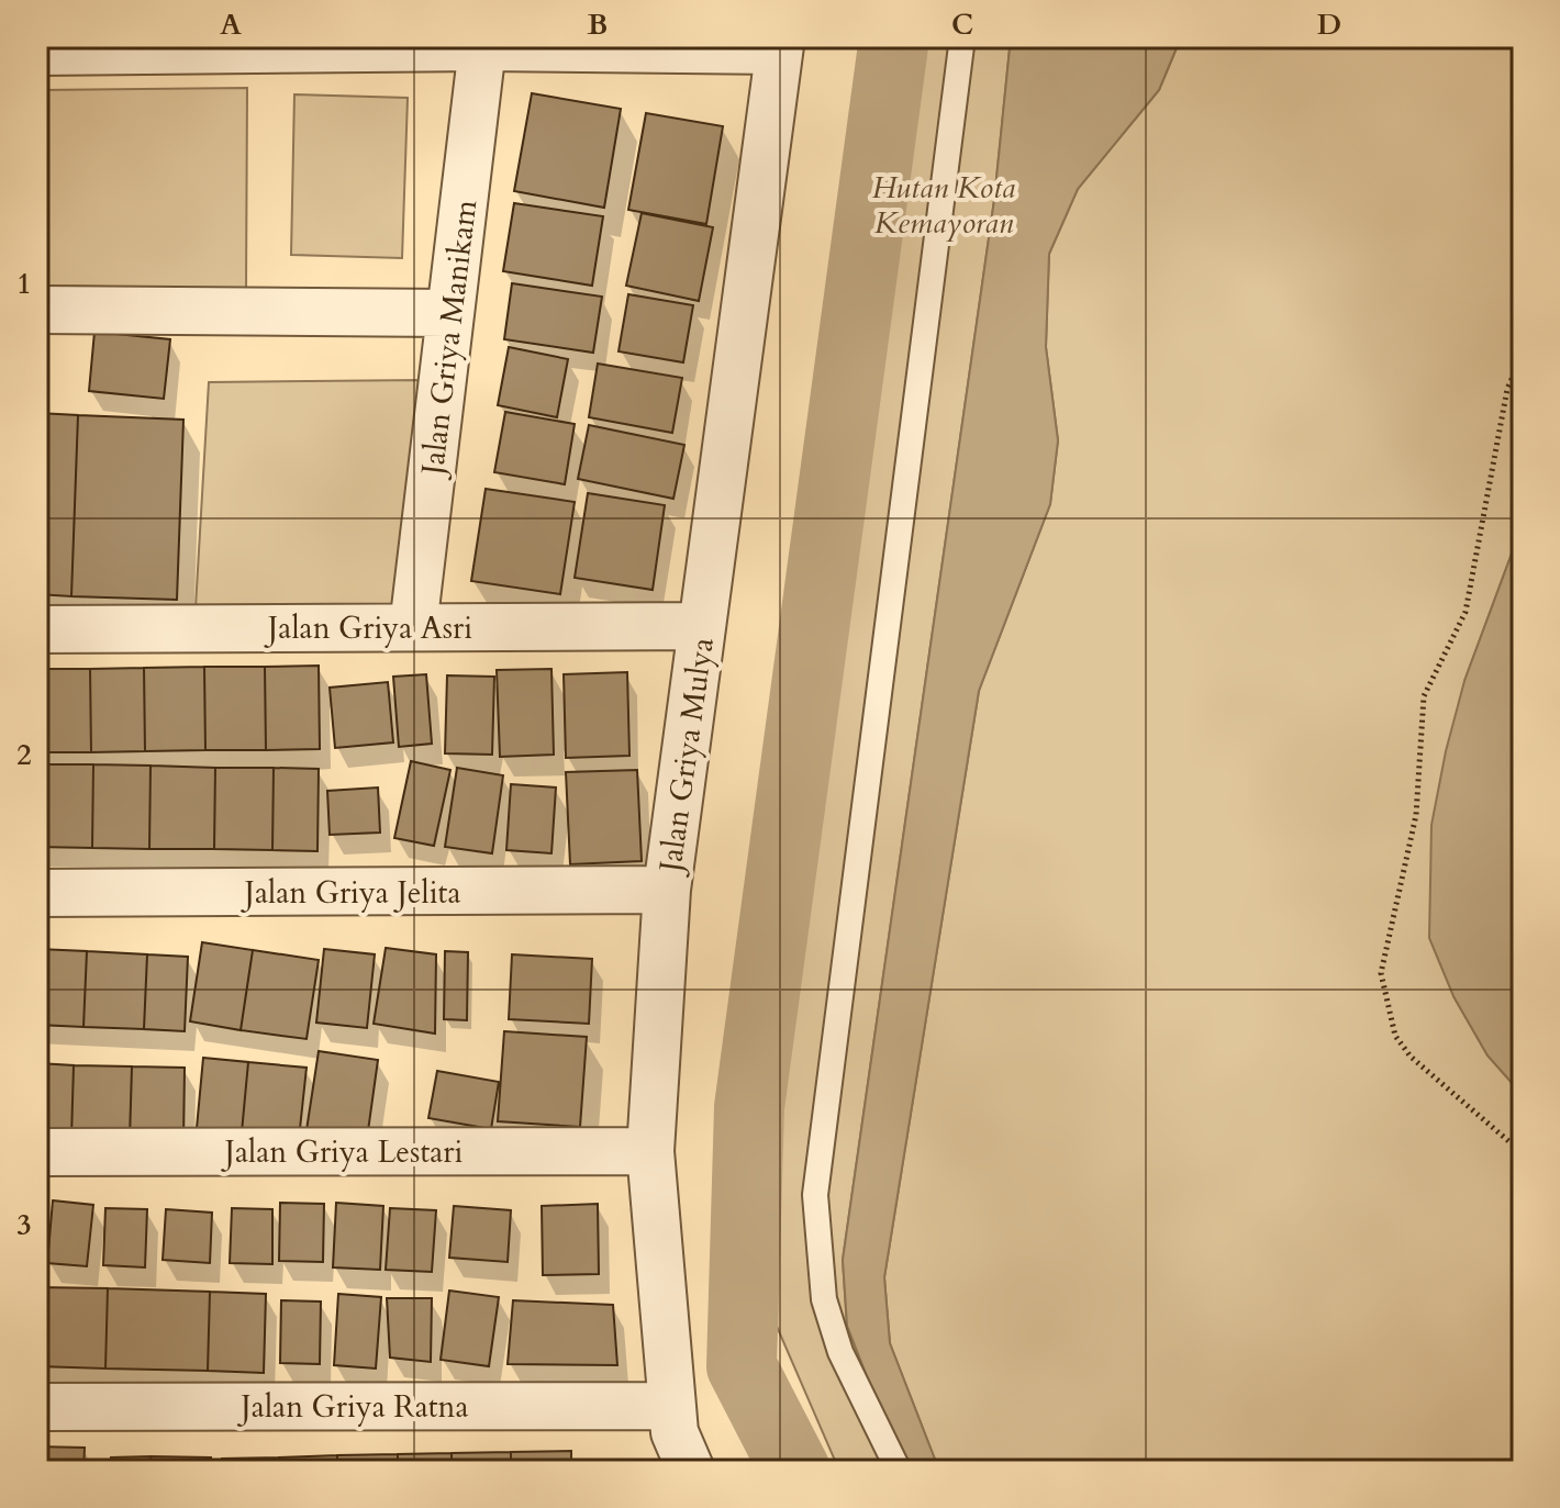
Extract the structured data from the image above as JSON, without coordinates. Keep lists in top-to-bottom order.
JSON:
{
  "streets": {
    "street": [
      "Jalan Griya Manikam",
      "Jalan Griya Asri",
      "Jalan Griya Mulya",
      "Jalan Griya Jelita",
      "Jalan Griya Lestari",
      "Jalan Griya Ratna"
    ]
  },
  "crossings": [
    ["Jalan Griya Manikam", "Jalan Griya Asri"],
    ["Jalan Griya Asri", "Jalan Griya Mulya"],
    ["Jalan Griya Mulya", "Jalan Griya Jelita"],
    ["Jalan Griya Mulya", "Jalan Griya Lestari"],
    ["Jalan Griya Mulya", "Jalan Griya Ratna"]
  ],
  "parks": ["Hutan Kota Kemayoran"],
  "grid": {
    "columns": [
      "A",
      "B",
      "C",
      "D"
    ],
    "rows": ["1", "2", "3"]
  }
}
